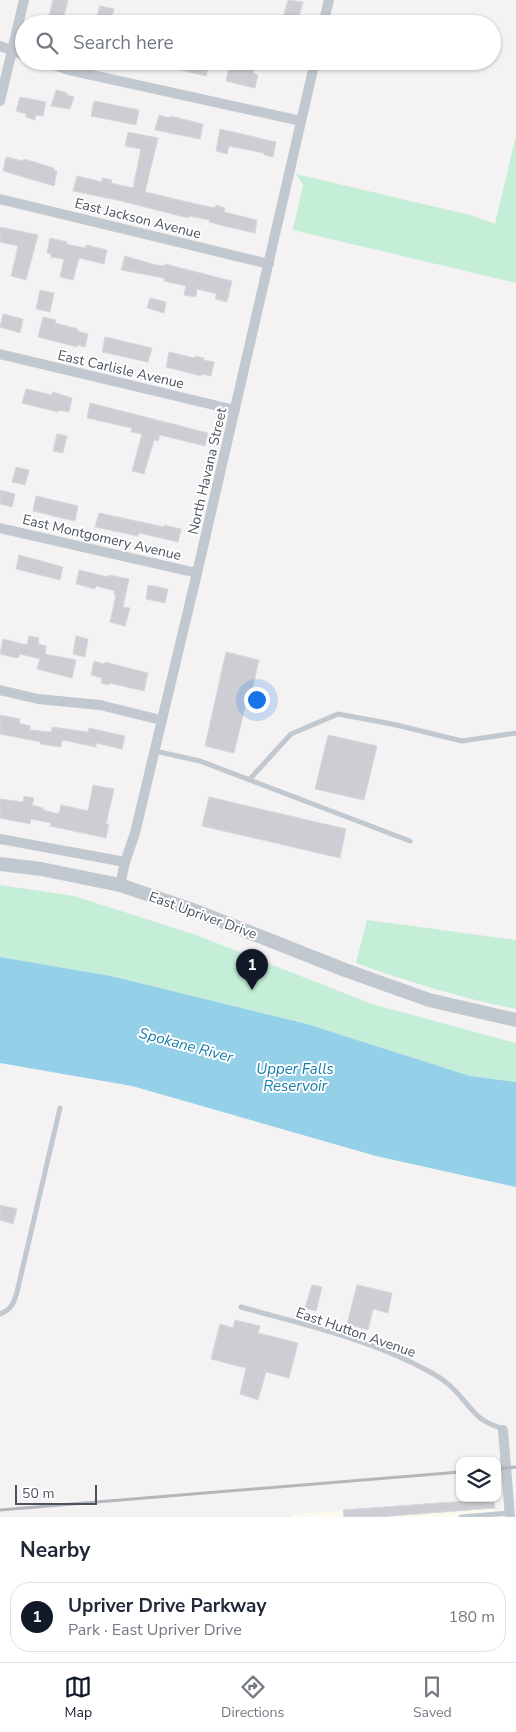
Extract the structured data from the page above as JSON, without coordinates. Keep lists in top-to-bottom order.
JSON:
{
  "streets": {
    "street": [
      "East Jackson Avenue",
      "East Carlisle Avenue",
      "North Havana Street",
      "East Montgomery Avenue",
      "East Upriver Drive"
    ],
    "lane": ["East Hutton Avenue"]
  },
  "crossings": [
    ["East Jackson Avenue", "North Havana Street"],
    ["East Carlisle Avenue", "North Havana Street"],
    ["North Havana Street", "East Montgomery Avenue"],
    ["North Havana Street", "East Upriver Drive"]
  ],
  "water": ["Spokane River", "Upper Falls Reservoir"],
  "scale_bar": "50 m",
  "page": {
    "search": "Search here",
    "pins": "1",
    "scale": "50 m",
    "heading": "Nearby",
    "list": [
      {
        "mark": "1",
        "name": "Upriver Drive Parkway",
        "note": "Park · East Upriver Drive",
        "value": "180 m"
      }
    ],
    "nav": ["Map", "Directions", "Saved"]
  }
}
